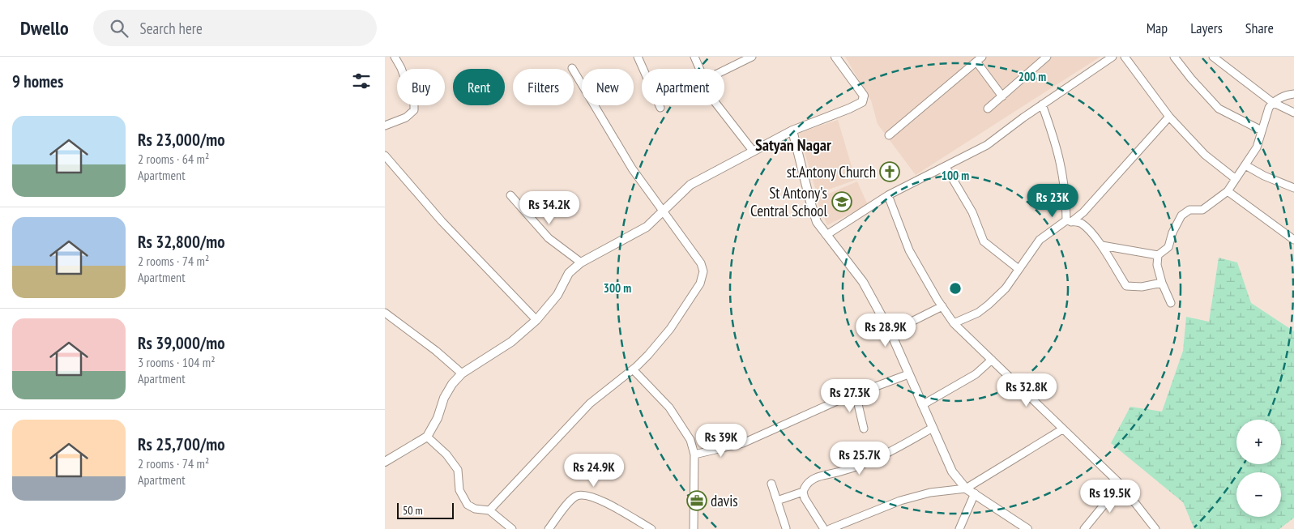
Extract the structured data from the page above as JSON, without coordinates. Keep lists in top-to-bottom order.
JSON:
{
  "districts": ["Satyan Nagar"],
  "places": {
    "church": ["st.Antony Church"],
    "school or university": ["St Antony's Central School"],
    "office": ["davis"]
  },
  "scale_bar": "50 m",
  "page": {
    "header": "Dwello",
    "search": "Search here",
    "nav": ["Map", "Layers", "Share"],
    "heading": "9 homes",
    "chip": [
      "Buy",
      "Rent",
      "Filters",
      "New",
      "Apartment"
    ],
    "list": [
      {
        "name": "Rs 23,000/mo",
        "note": "2 rooms · 64 m² · Apartment"
      },
      {
        "name": "Rs 32,800/mo",
        "note": "2 rooms · 74 m² · Apartment"
      },
      {
        "name": "Rs 39,000/mo",
        "note": "3 rooms · 104 m² · Apartment"
      },
      {
        "name": "Rs 25,700/mo",
        "note": "2 rooms · 74 m² · Apartment"
      }
    ],
    "price": [
      "Rs 23K",
      "Rs 34.2K",
      "Rs 28.9K",
      "Rs 32.8K",
      "Rs 27.3K",
      "Rs 39K",
      "Rs 25.7K",
      "Rs 24.9K",
      "Rs 19.5K"
    ],
    "map_buttons": ["+", "−"],
    "scale": "50 m"
  },
  "rings": ["200 m", "100 m", "300 m"]
}
